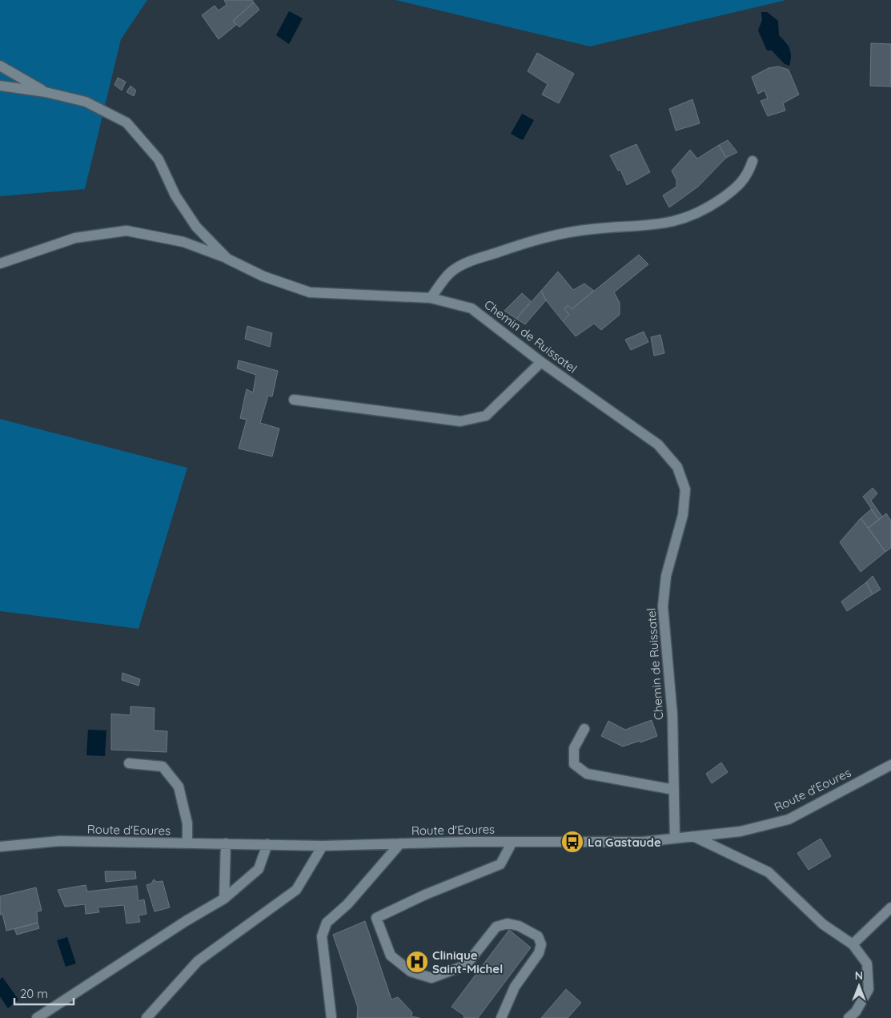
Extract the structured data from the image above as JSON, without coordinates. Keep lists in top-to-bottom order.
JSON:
{
  "streets": {
    "street": ["Chemin de Ruissatel", "Route d'Eoures"]
  },
  "crossings": [
    ["Chemin de Ruissatel", "Route d'Eoures"]
  ],
  "places": {
    "bus stop": ["La Gastaude"],
    "hospital": ["Clinique Saint-Michel"]
  },
  "scale_bar": "20 m",
  "north": "top"
}
